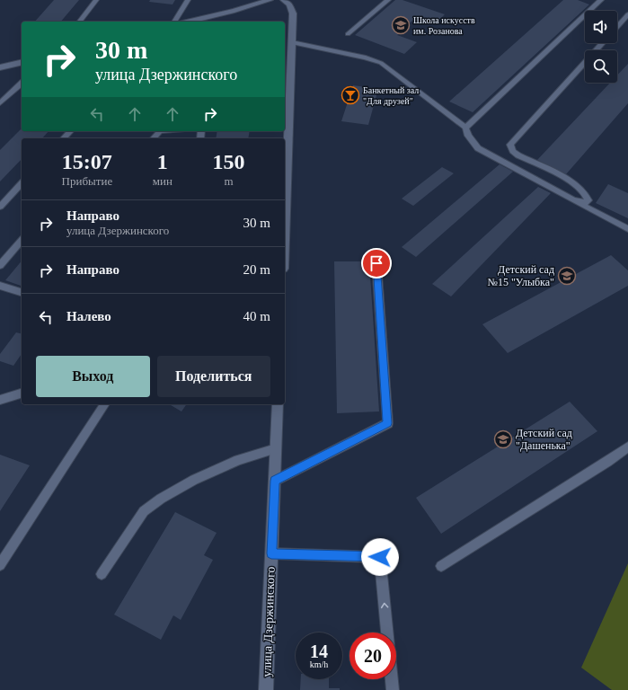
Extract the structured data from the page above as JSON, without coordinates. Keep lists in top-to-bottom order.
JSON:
{
  "streets": {
    "street": ["улица Дзержинского"]
  },
  "places": {
    "school or university": ["Школа искусств им. Розанова", "Детский сад №15 \"Улыбка\"", "Детский сад \"Дашенька\""],
    "bar": ["Банкетный зал \"Для друзей\""]
  },
  "page": {
    "turn": ["30 m", "улица Дзержинского"],
    "eta": [
      "15:07",
      "Прибытие",
      "1",
      "мин",
      "150",
      "m"
    ],
    "list": [
      {
        "name": "Направо",
        "note": "улица Дзержинского",
        "value": "30 m"
      },
      {
        "name": "Направо",
        "value": "20 m"
      },
      {
        "name": "Налево",
        "value": "40 m"
      }
    ],
    "buttons": ["Выход", "Поделиться"],
    "speed": "14 km/h",
    "limit": "20"
  }
}
